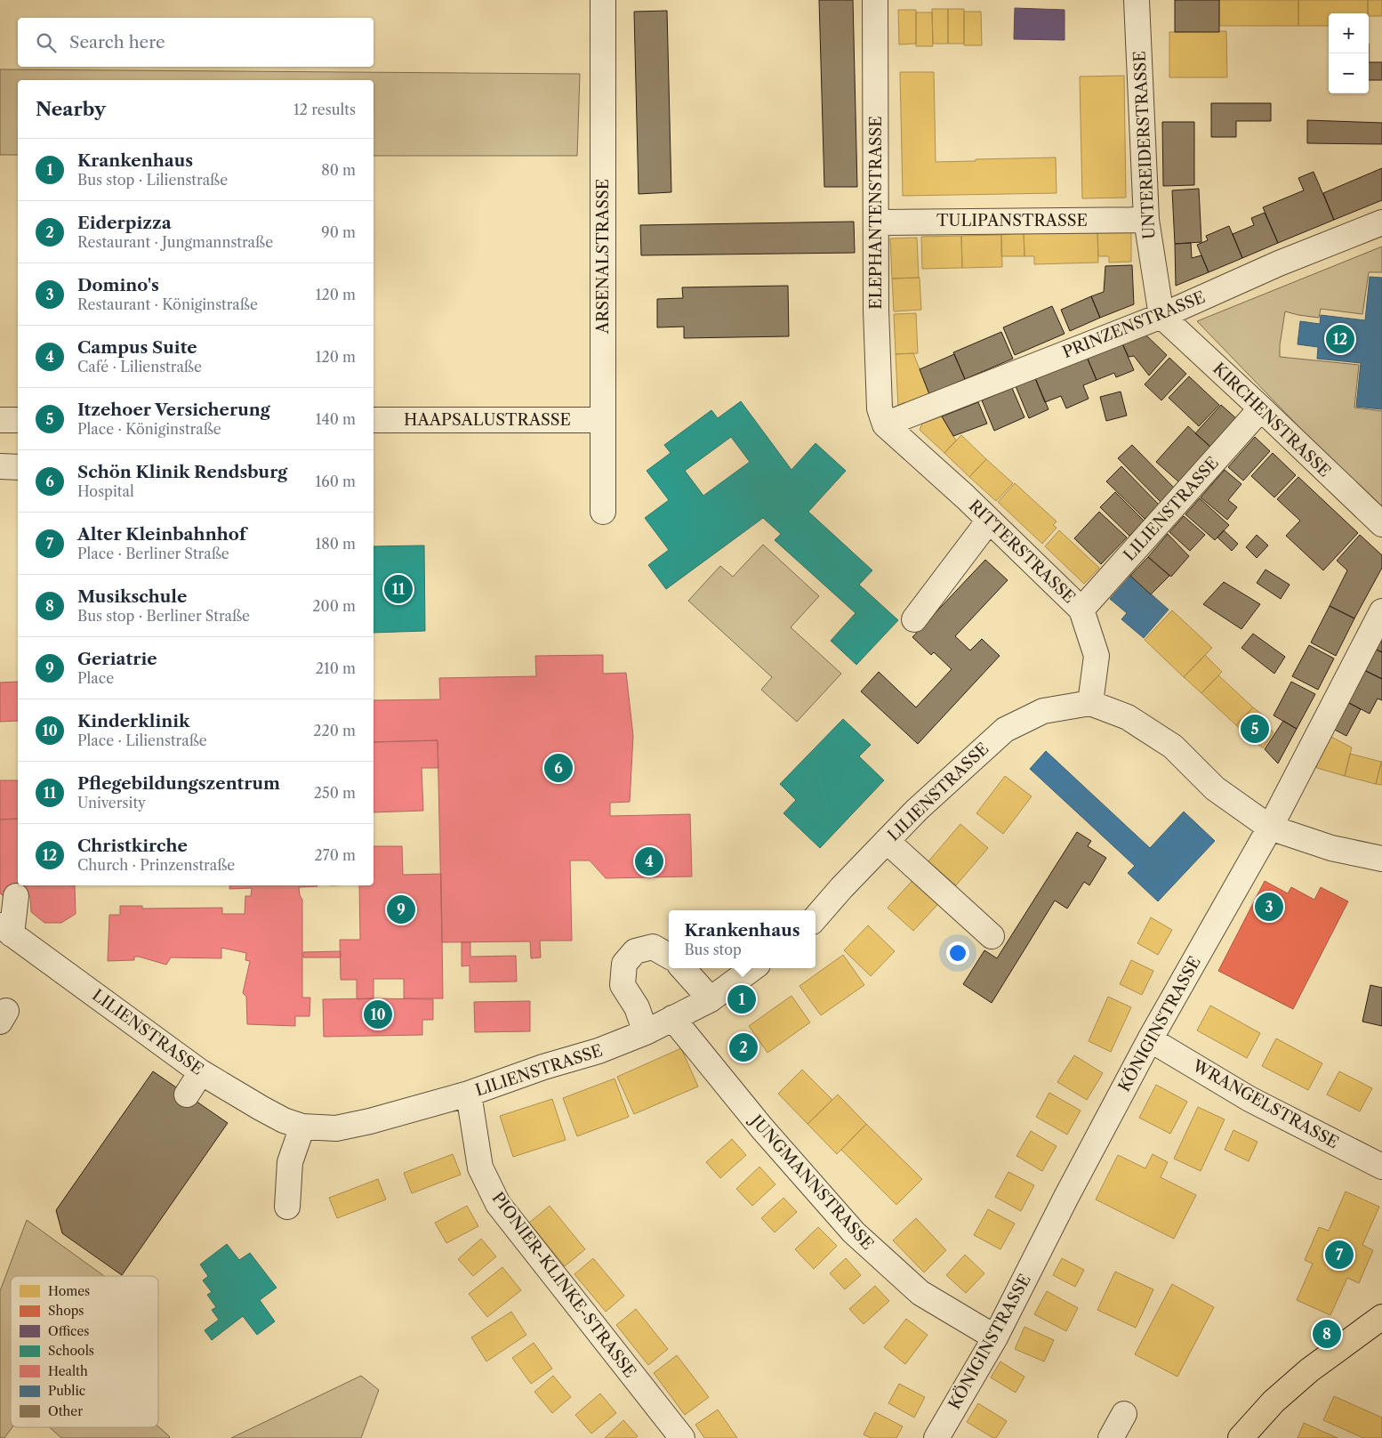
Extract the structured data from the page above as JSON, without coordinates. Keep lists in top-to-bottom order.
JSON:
{
  "streets": {
    "street": [
      "UNTEREIDERSTRASSE",
      "ELEPHANTENSTRASSE",
      "TULIPANSTRASSE",
      "ARSENALSTRASSE",
      "PRINZENSTRASSE",
      "HAAPSALUSTRASSE",
      "KIRCHENSTRASSE",
      "LILIENSTRASSE",
      "RITTERSTRASSE",
      "KÖNIGINSTRASSE",
      "WRANGELSTRASSE",
      "JUNGMANNSTRASSE",
      "PIONIER-KLINKE-STRASSE"
    ]
  },
  "crossings": [
    ["UNTEREIDERSTRASSE", "TULIPANSTRASSE"],
    ["UNTEREIDERSTRASSE", "PRINZENSTRASSE"],
    ["UNTEREIDERSTRASSE", "KIRCHENSTRASSE"],
    ["ELEPHANTENSTRASSE", "TULIPANSTRASSE"],
    ["ELEPHANTENSTRASSE", "PRINZENSTRASSE"],
    ["ELEPHANTENSTRASSE", "RITTERSTRASSE"],
    ["ARSENALSTRASSE", "HAAPSALUSTRASSE"],
    ["PRINZENSTRASSE", "KIRCHENSTRASSE"],
    ["PRINZENSTRASSE", "RITTERSTRASSE"],
    ["KIRCHENSTRASSE", "LILIENSTRASSE"],
    ["LILIENSTRASSE", "RITTERSTRASSE"],
    ["LILIENSTRASSE", "JUNGMANNSTRASSE"],
    ["LILIENSTRASSE", "PIONIER-KLINKE-STRASSE"],
    ["KÖNIGINSTRASSE", "WRANGELSTRASSE"],
    ["KÖNIGINSTRASSE", "JUNGMANNSTRASSE"]
  ],
  "legend": [
    "Homes",
    "Shops",
    "Offices",
    "Schools",
    "Health",
    "Public",
    "Other"
  ],
  "page": {
    "map_buttons": ["+", "−"],
    "search": "Search here",
    "heading": ["Nearby", "12 results"],
    "list": [
      {
        "mark": "1",
        "name": "Krankenhaus",
        "note": "Bus stop · Lilienstraße",
        "value": "80 m"
      },
      {
        "mark": "2",
        "name": "Eiderpizza",
        "note": "Restaurant · Jungmannstraße",
        "value": "90 m"
      },
      {
        "mark": "3",
        "name": "Domino's",
        "note": "Restaurant · Königinstraße",
        "value": "120 m"
      },
      {
        "mark": "4",
        "name": "Campus Suite",
        "note": "Café · Lilienstraße",
        "value": "120 m"
      },
      {
        "mark": "5",
        "name": "Itzehoer Versicherung",
        "note": "Place · Königinstraße",
        "value": "140 m"
      },
      {
        "mark": "6",
        "name": "Schön Klinik Rendsburg",
        "note": "Hospital",
        "value": "160 m"
      },
      {
        "mark": "7",
        "name": "Alter Kleinbahnhof",
        "note": "Place · Berliner Straße",
        "value": "180 m"
      },
      {
        "mark": "8",
        "name": "Musikschule",
        "note": "Bus stop · Berliner Straße",
        "value": "200 m"
      },
      {
        "mark": "9",
        "name": "Geriatrie",
        "note": "Place",
        "value": "210 m"
      },
      {
        "mark": "10",
        "name": "Kinderklinik",
        "note": "Place · Lilienstraße",
        "value": "220 m"
      },
      {
        "mark": "11",
        "name": "Pflegebildungszentrum",
        "note": "University",
        "value": "250 m"
      },
      {
        "mark": "12",
        "name": "Christkirche",
        "note": "Church · Prinzenstraße",
        "value": "270 m"
      }
    ],
    "pins": [
      "12",
      "11",
      "5",
      "6",
      "4",
      "3",
      "9",
      "1",
      "10",
      "2",
      "7",
      "8"
    ],
    "popup": ["Krankenhaus", "Bus stop"]
  }
}
